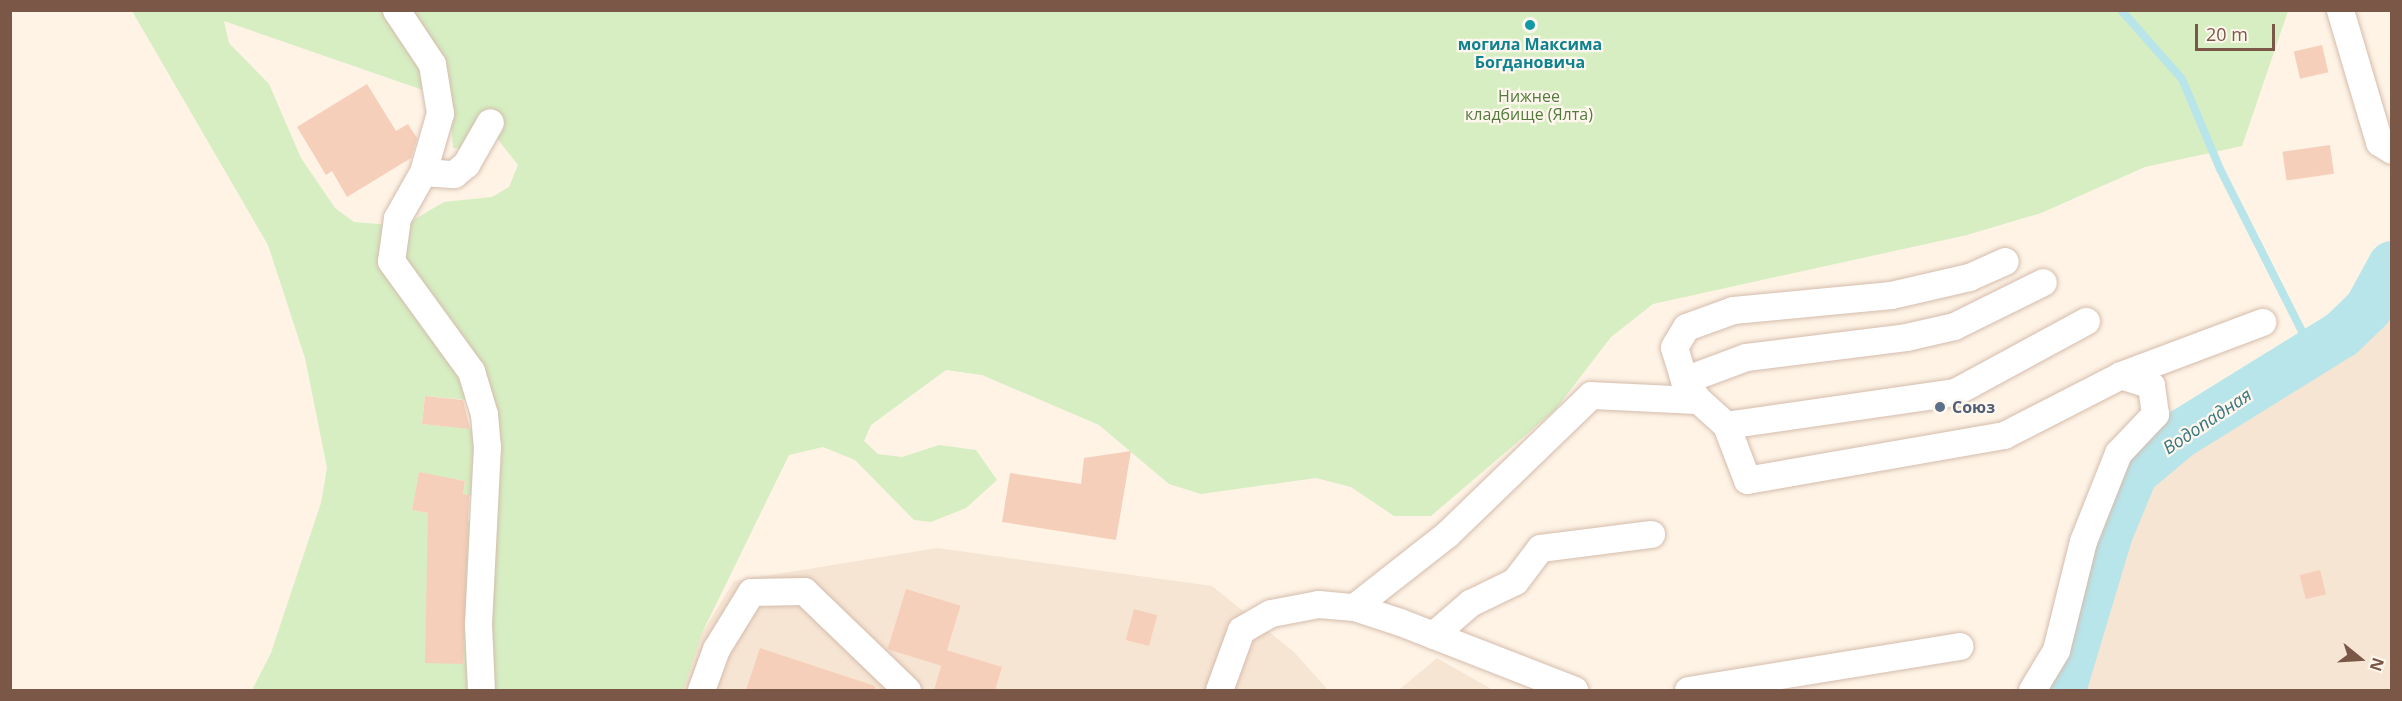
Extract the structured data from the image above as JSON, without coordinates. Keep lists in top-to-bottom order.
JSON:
{
  "water": ["Водопадная"],
  "parks": ["Нижнее кладбище (Ялта)"],
  "places": ["могила Максима Богдановича", "Союз"],
  "scale_bar": "20 m",
  "north": "right"
}
